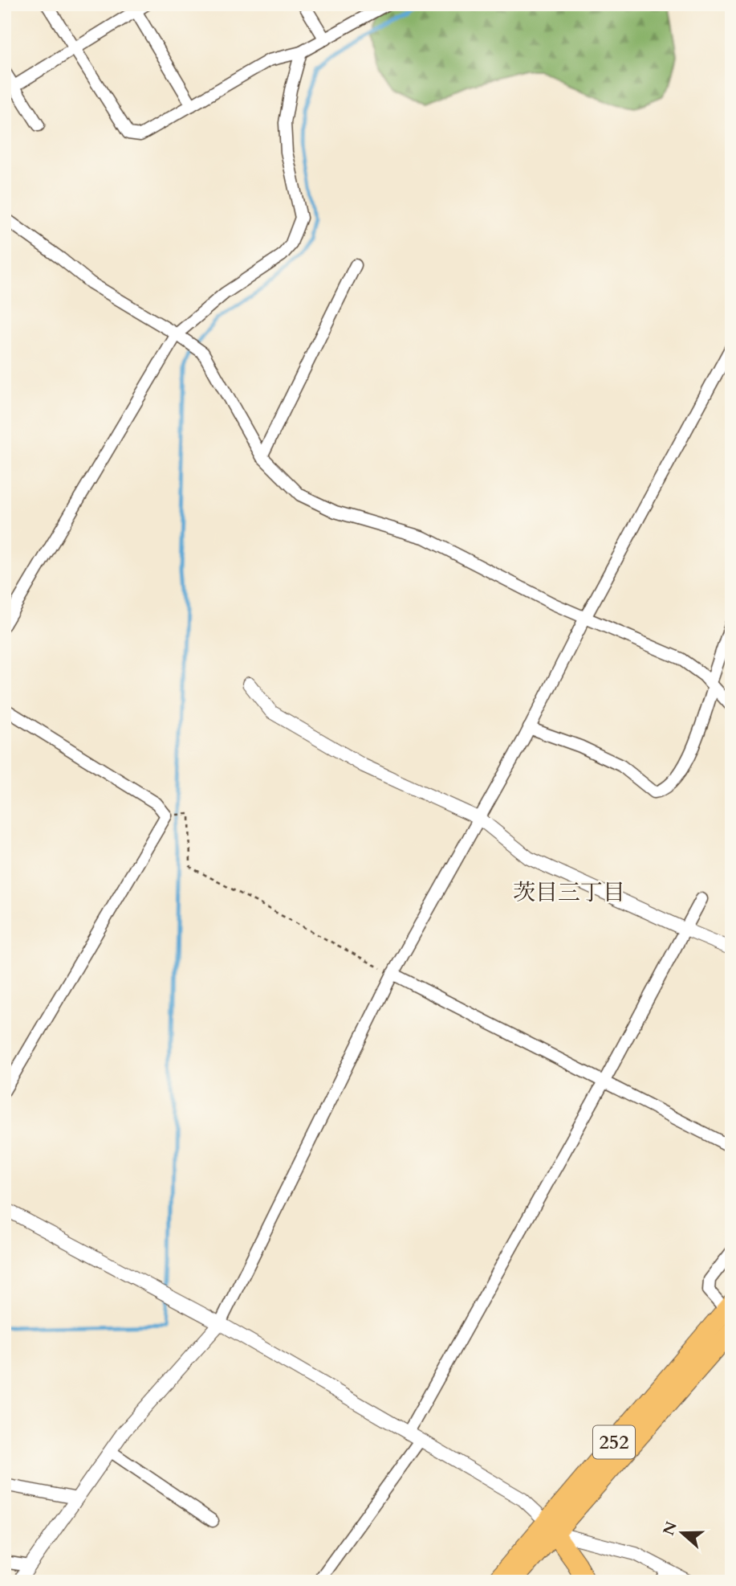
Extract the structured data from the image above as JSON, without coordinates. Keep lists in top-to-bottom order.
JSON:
{
  "streets": {
    "highway": ["252"]
  },
  "districts": ["茨目三丁目"],
  "north": "left"
}
